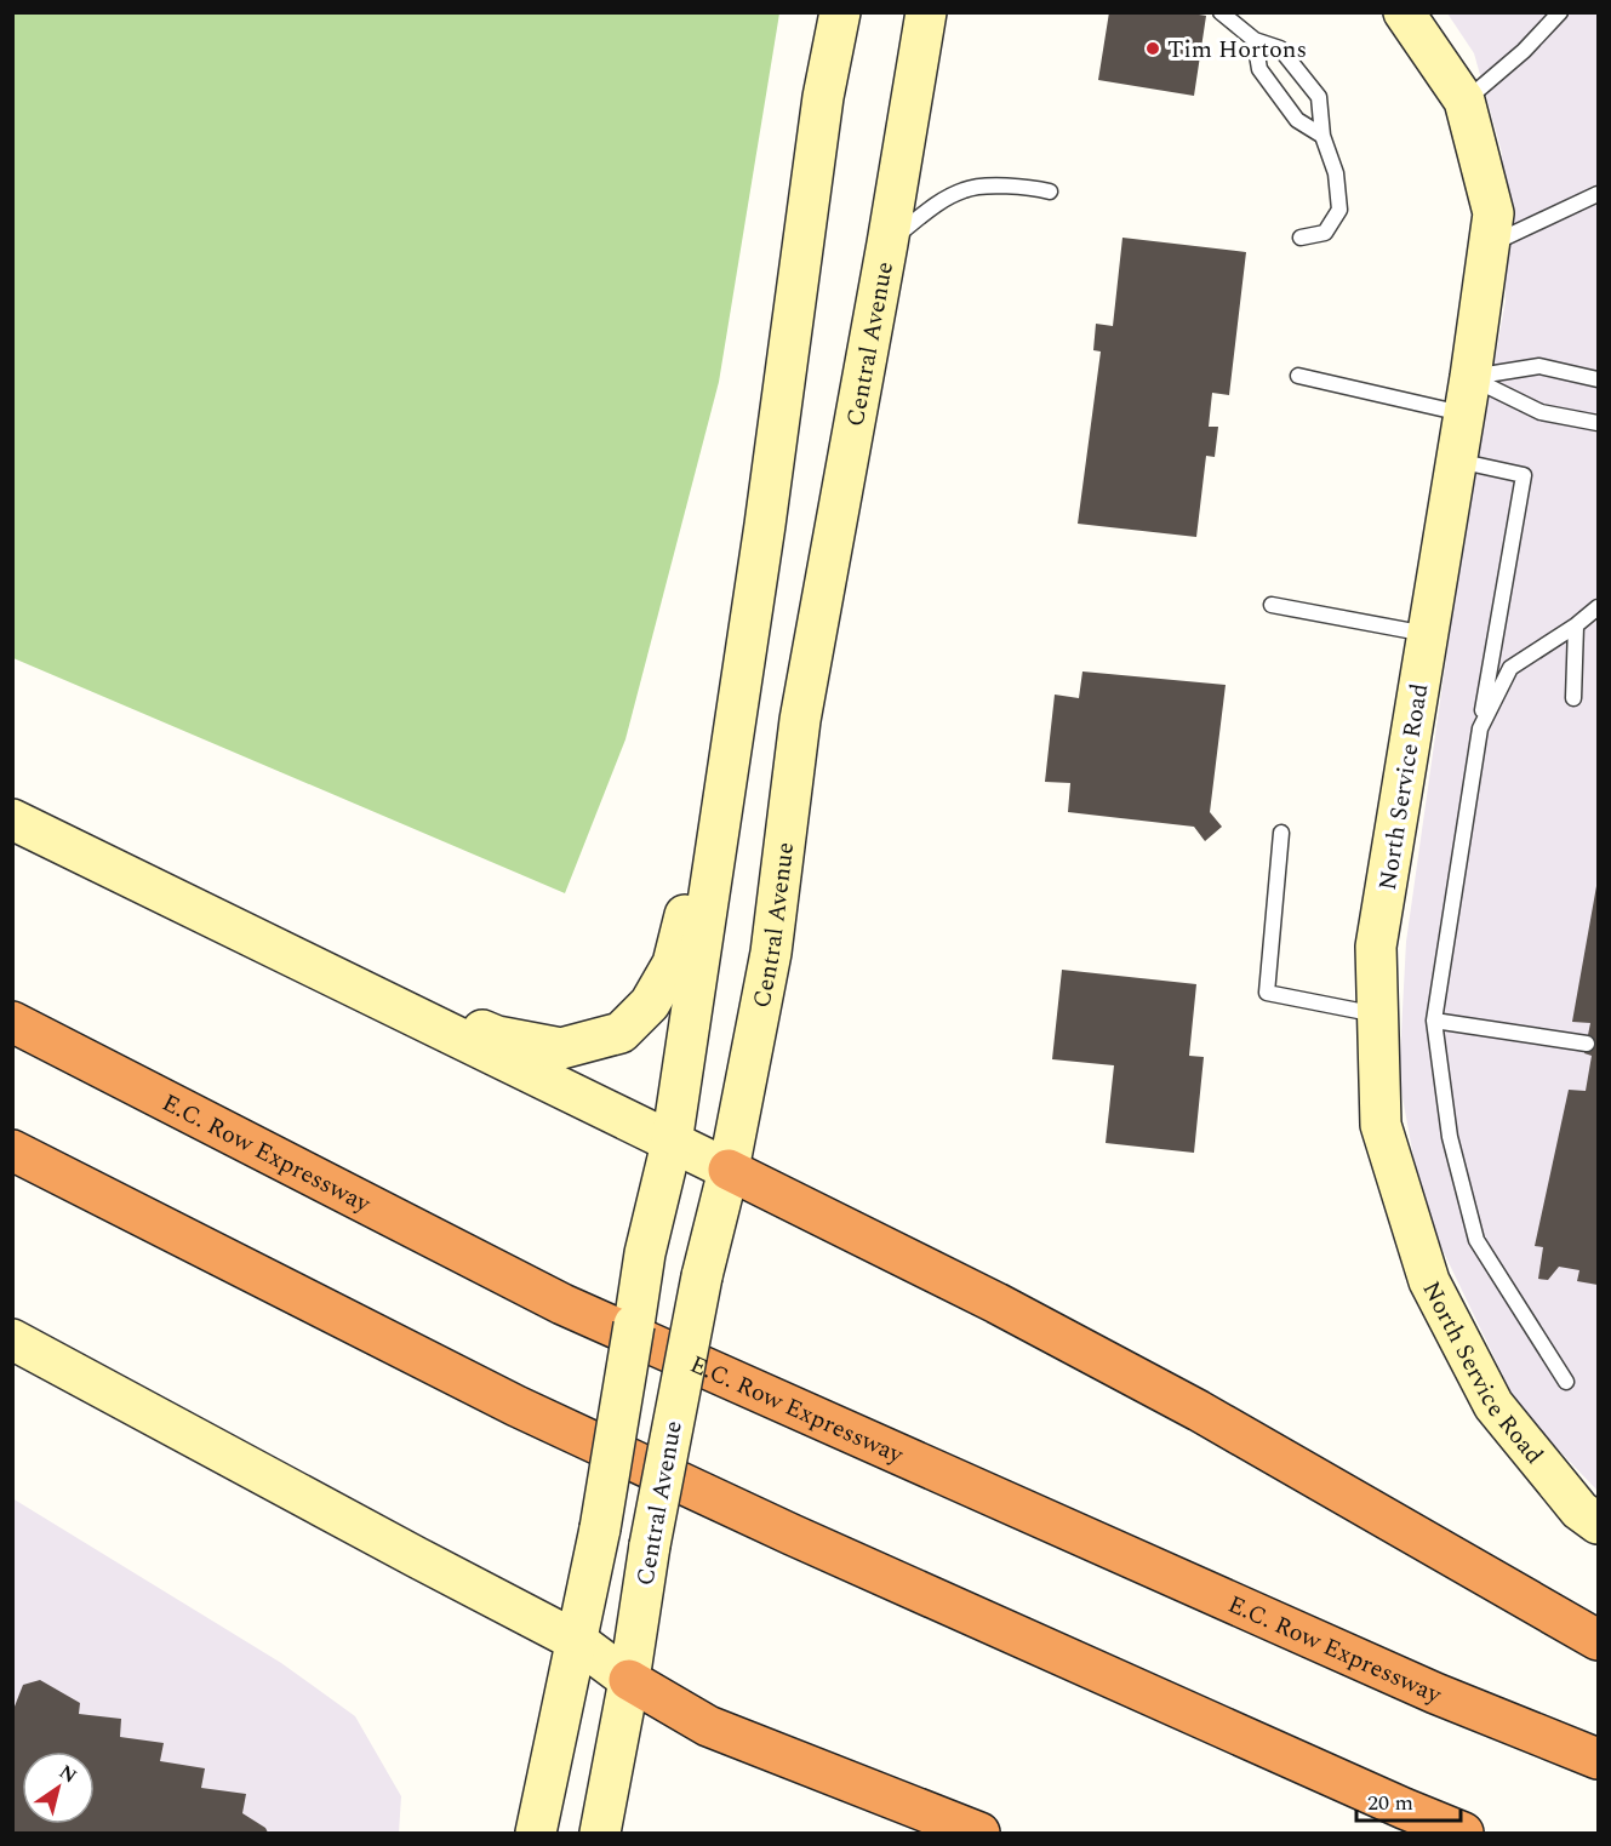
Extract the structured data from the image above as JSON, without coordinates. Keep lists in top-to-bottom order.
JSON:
{
  "streets": {
    "highway": ["E.C. Row Expressway"],
    "street": ["Central Avenue", "North Service Road"]
  },
  "places": ["Tim Hortons"],
  "scale_bar": "20 m",
  "north": "top right"
}
